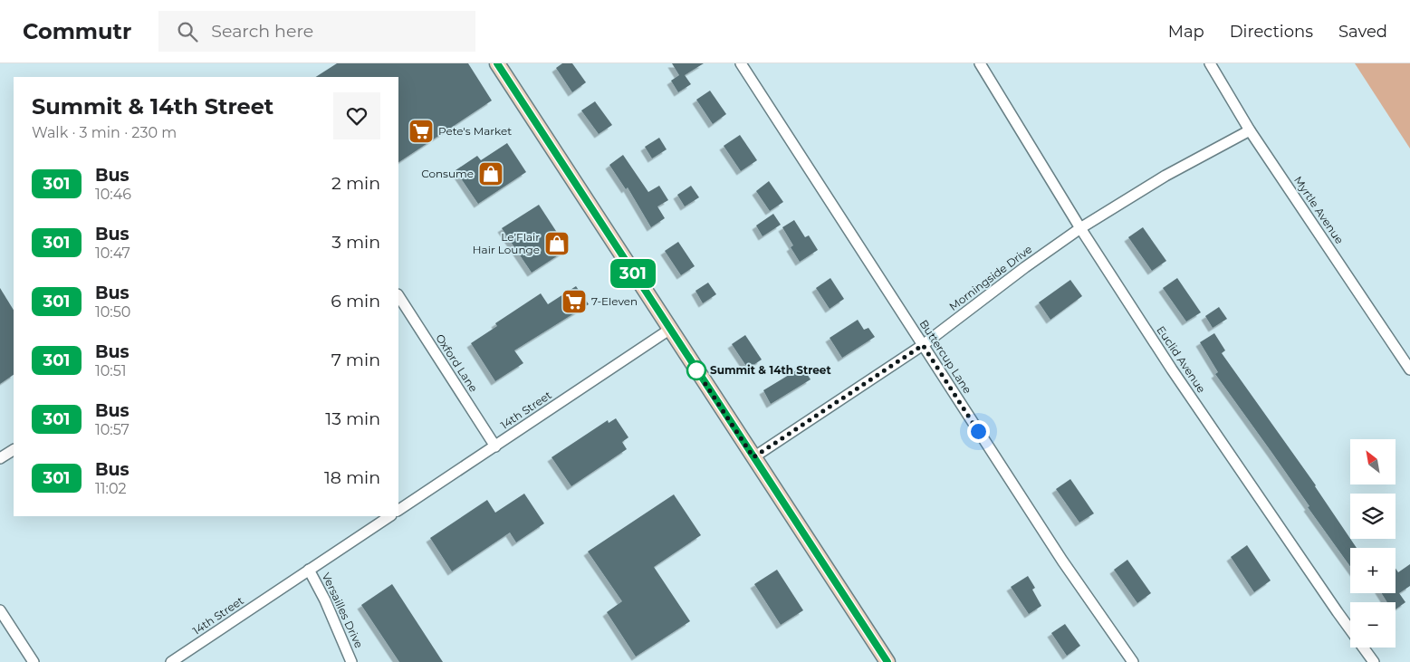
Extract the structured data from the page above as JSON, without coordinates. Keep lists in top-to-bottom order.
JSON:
{
  "streets": {
    "street": [
      "Myrtle Avenue",
      "Morningside Drive",
      "Buttercup Lane",
      "Euclid Avenue",
      "Oxford Lane",
      "14th Street",
      "Versailles Drive"
    ]
  },
  "crossings": [
    ["Myrtle Avenue", "Morningside Drive"],
    ["Morningside Drive", "Buttercup Lane"],
    ["Morningside Drive", "Euclid Avenue"],
    ["Oxford Lane", "14th Street"],
    ["14th Street", "Versailles Drive"]
  ],
  "places": {
    "supermarket": ["Pete's Market", "7-Eleven"],
    "shop": ["Consume", "Le’Flair Hair Lounge"],
    "other": ["Summit & 14th Street"]
  },
  "lines": ["bus line 301"],
  "north": "top left",
  "page": {
    "header": "Commutr",
    "search": "Search here",
    "nav": ["Map", "Directions", "Saved"],
    "on_map": "301",
    "heading": ["Summit & 14th Street", "Walk · 3 min · 230 m"],
    "list": [
      {
        "mark": "301",
        "name": "Bus",
        "note": "10:46",
        "value": "2 min"
      },
      {
        "mark": "301",
        "name": "Bus",
        "note": "10:47",
        "value": "3 min"
      },
      {
        "mark": "301",
        "name": "Bus",
        "note": "10:50",
        "value": "6 min"
      },
      {
        "mark": "301",
        "name": "Bus",
        "note": "10:51",
        "value": "7 min"
      },
      {
        "mark": "301",
        "name": "Bus",
        "note": "10:57",
        "value": "13 min"
      },
      {
        "mark": "301",
        "name": "Bus",
        "note": "11:02",
        "value": "18 min"
      }
    ],
    "map_buttons": ["+", "−"]
  }
}
